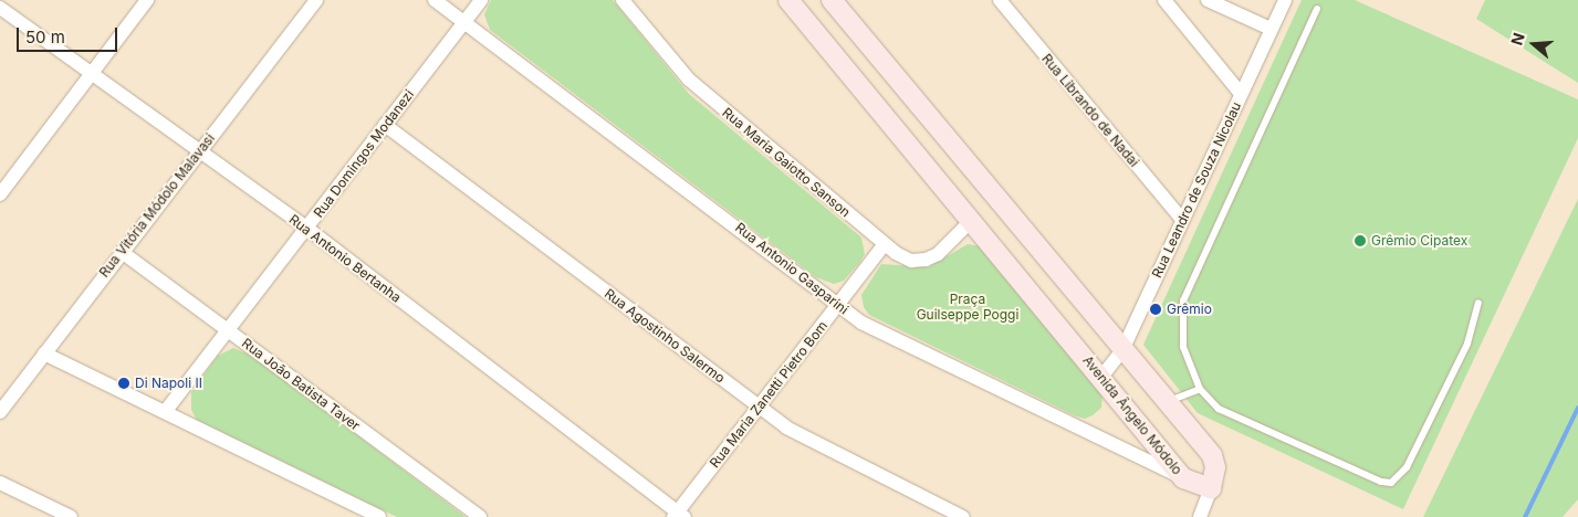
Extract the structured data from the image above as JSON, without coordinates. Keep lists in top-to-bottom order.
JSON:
{
  "streets": {
    "street": [
      "Rua Librando de Nadai",
      "Rua Domingos Modanezi",
      "Rua Maria Gaiotto Sanson",
      "Rua Leandro de Souza Nicolau",
      "Rua Vitória Módolo Malavasi",
      "Rua Antonio Bertanha",
      "Rua Antonio Gasparini",
      "Rua Agostinho Salermo",
      "Rua João Batista Taver",
      "Rua Maria Zanetti Pietro Bom",
      "Avenida Ângelo Módolo"
    ]
  },
  "crossings": [
    ["Rua Librando de Nadai", "Rua Leandro de Souza Nicolau"],
    ["Rua Domingos Modanezi", "Rua Antonio Bertanha"],
    ["Rua Domingos Modanezi", "Rua Antonio Gasparini"],
    ["Rua Domingos Modanezi", "Rua Agostinho Salermo"],
    ["Rua Domingos Modanezi", "Rua João Batista Taver"],
    ["Rua Maria Gaiotto Sanson", "Rua Maria Zanetti Pietro Bom"],
    ["Rua Maria Gaiotto Sanson", "Avenida Ângelo Módolo"],
    ["Rua Leandro de Souza Nicolau", "Avenida Ângelo Módolo"],
    ["Rua Vitória Módolo Malavasi", "Rua Antonio Bertanha"],
    ["Rua Vitória Módolo Malavasi", "Rua João Batista Taver"],
    ["Rua Antonio Bertanha", "Rua Maria Zanetti Pietro Bom"],
    ["Rua Antonio Gasparini", "Rua Maria Zanetti Pietro Bom"],
    ["Rua Antonio Gasparini", "Avenida Ângelo Módolo"],
    ["Rua Agostinho Salermo", "Rua Maria Zanetti Pietro Bom"]
  ],
  "parks": ["Praça Guilseppe Poggi"],
  "places": ["Grêmio Cipatex", "Grêmio", "Di Napoli II"],
  "scale_bar": "50 m",
  "north": "left"
}
